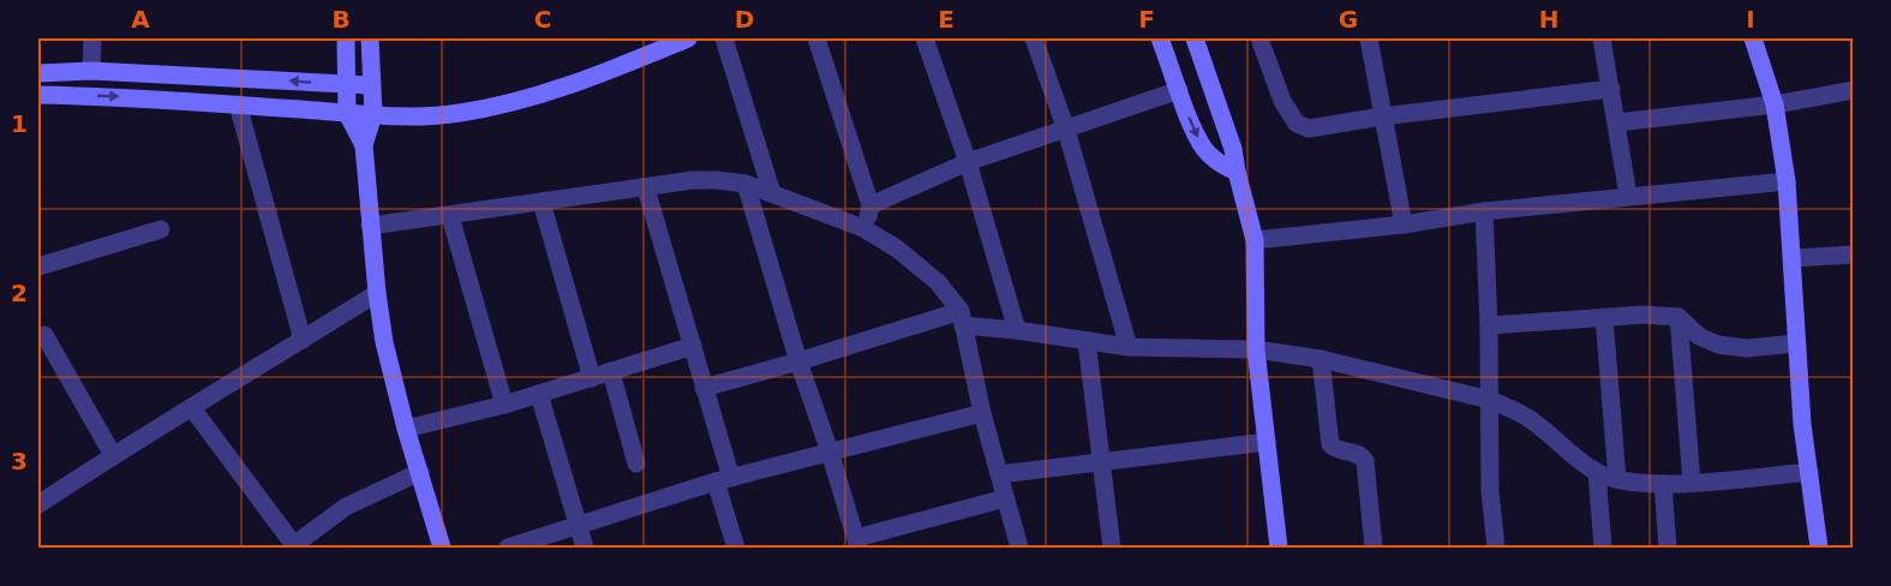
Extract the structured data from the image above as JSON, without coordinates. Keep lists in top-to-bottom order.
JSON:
{
  "grid": {
    "columns": [
      "A",
      "B",
      "C",
      "D",
      "E",
      "F",
      "G",
      "H",
      "I"
    ],
    "rows": ["1", "2", "3"]
  }
}
